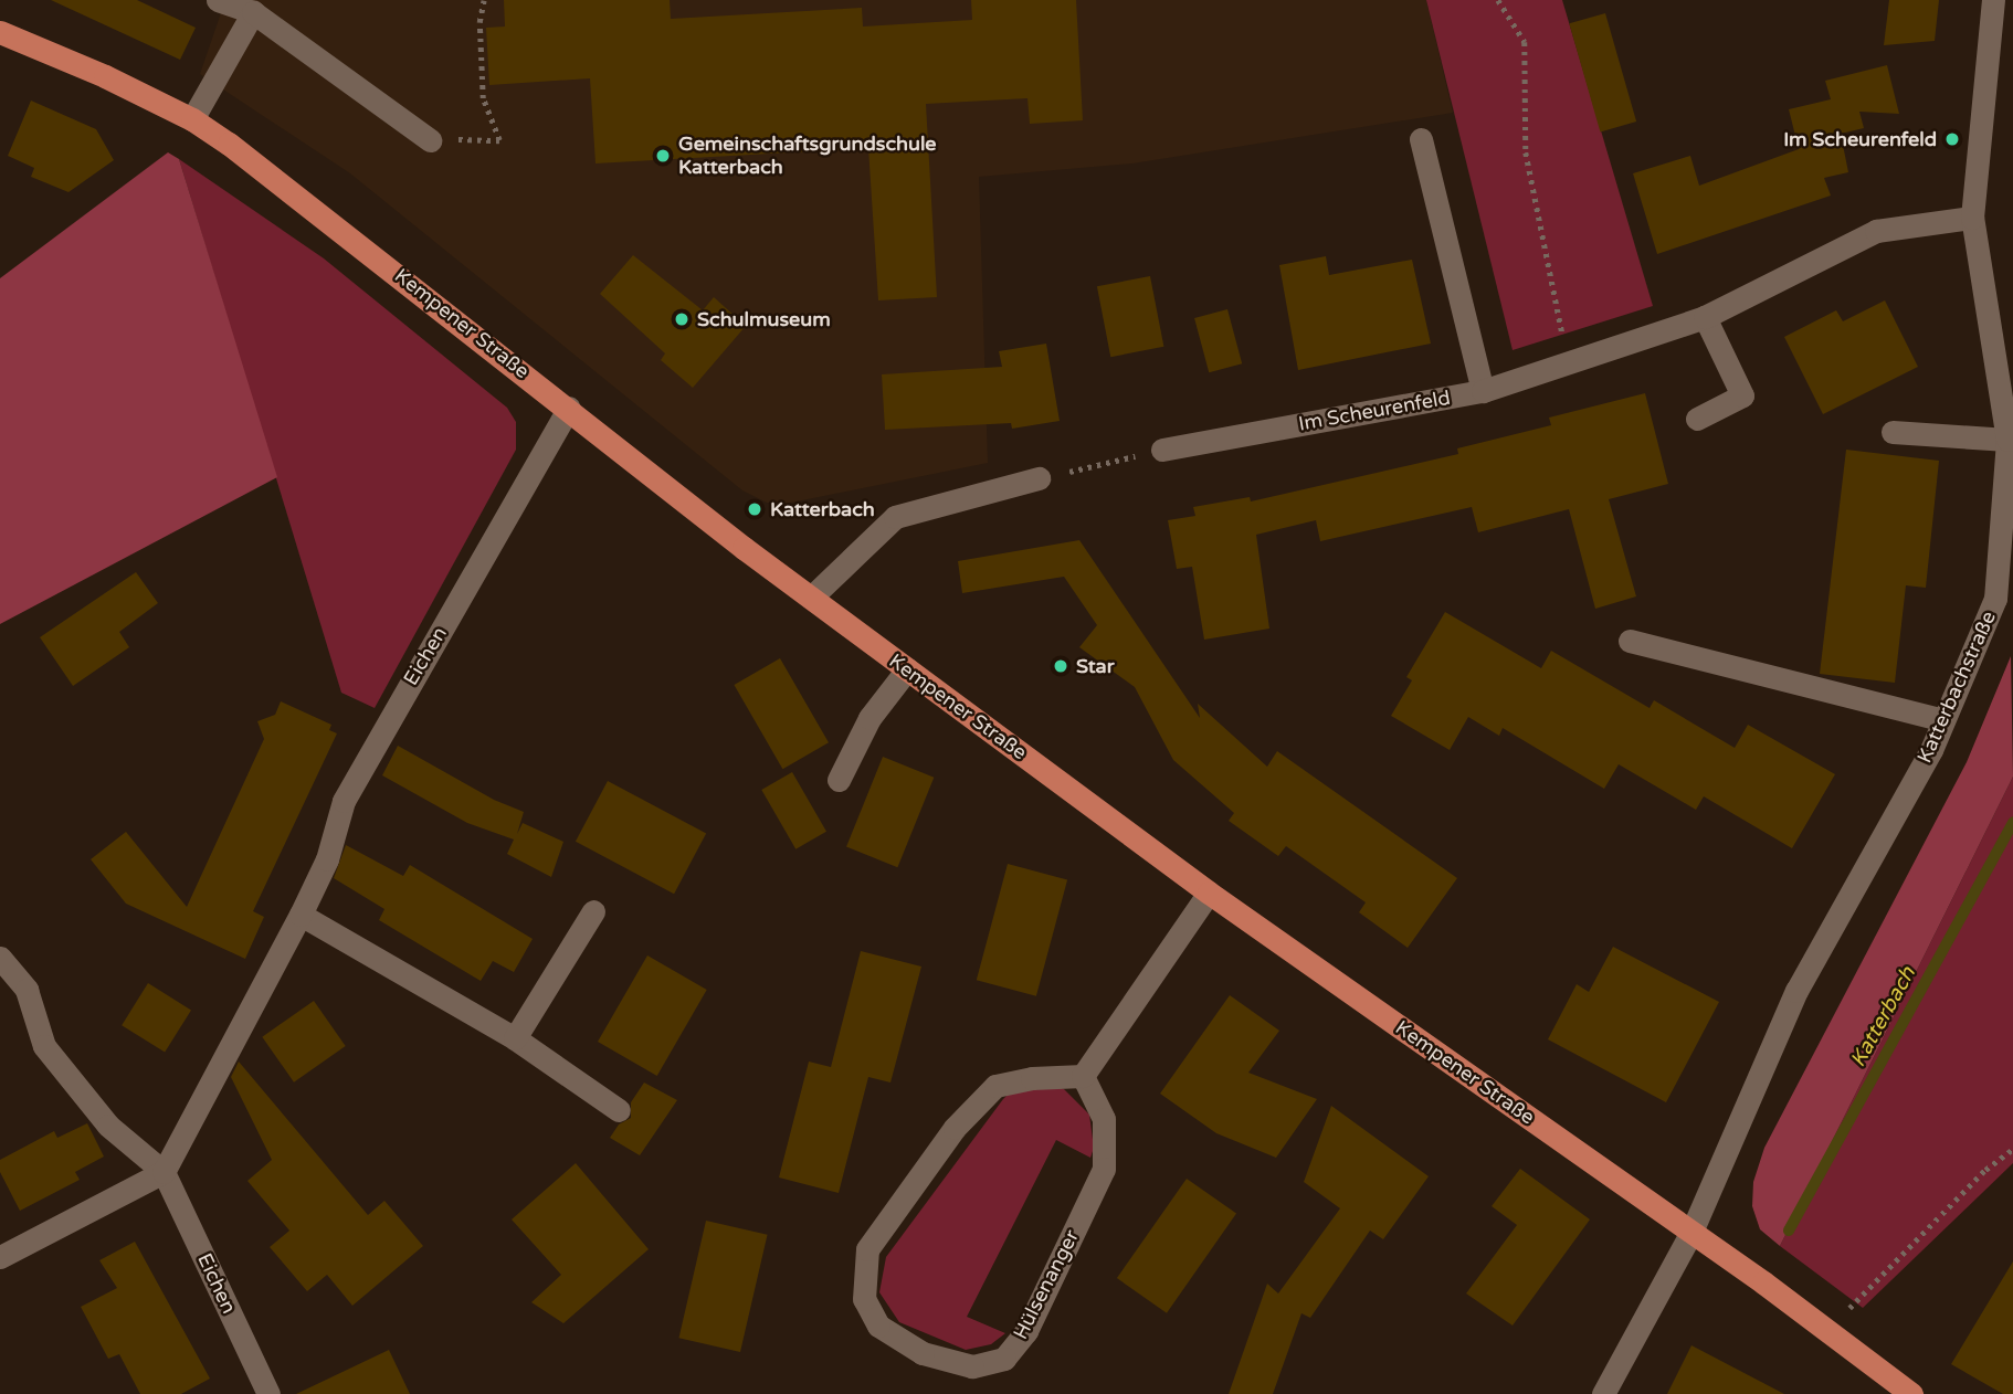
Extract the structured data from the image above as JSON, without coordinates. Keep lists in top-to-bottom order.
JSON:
{
  "streets": {
    "main road": ["Kempener Straße"],
    "street": [
      "Im Scheurenfeld",
      "Eichen",
      "Katterbachstraße",
      "Hülsenanger"
    ]
  },
  "crossings": [
    ["Kempener Straße", "Eichen"],
    ["Kempener Straße", "Katterbachstraße"],
    ["Im Scheurenfeld", "Katterbachstraße"]
  ],
  "water": ["Katterbach"],
  "places": [
    "Im Scheurenfeld",
    "Gemeinschaftsgrundschule Katterbach",
    "Schulmuseum",
    "Katterbach",
    "Star"
  ]
}
